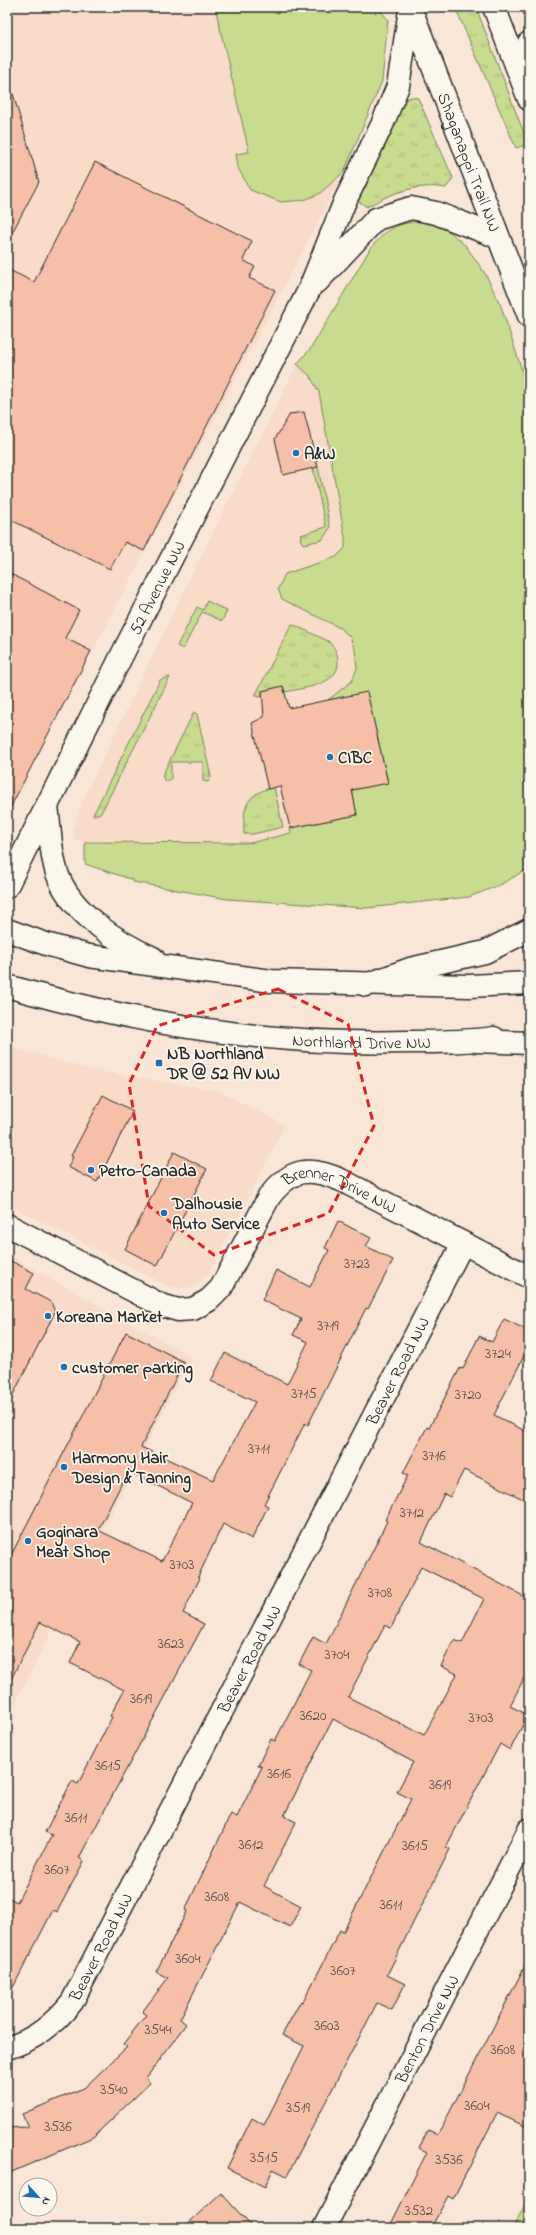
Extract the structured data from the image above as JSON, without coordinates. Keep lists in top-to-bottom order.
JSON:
{
  "streets": {
    "street": [
      "Shaganappi Trail NW",
      "52 Avenue NW",
      "Northland Drive NW",
      "Brenner Drive NW",
      "Beaver Road NW",
      "Benton Drive NW"
    ]
  },
  "crossings": [
    ["Brenner Drive NW", "Beaver Road NW"]
  ],
  "places": {
    "other": [
      "A&W",
      "CIBC",
      "Petro-Canada",
      "Dalhousie Auto Service",
      "Koreana Market",
      "customer parking",
      "Harmony Hair Design & Tanning",
      "Goginara Meat Shop"
    ],
    "transit": ["NB Northland DR @ 52 AV NW"]
  },
  "house_numbers": [
    "3723",
    "3719",
    "3724",
    "3715",
    "3720",
    "3711",
    "3716",
    "3712",
    "3703",
    "3708",
    "3623",
    "3704",
    "3619",
    "3620",
    "3703",
    "3615",
    "3616",
    "3619",
    "3611",
    "3612",
    "3615",
    "3607",
    "3608",
    "3611",
    "3604",
    "3607",
    "3603",
    "3544",
    "3608",
    "3540",
    "3604",
    "3519",
    "3536",
    "3515",
    "3536",
    "3532"
  ],
  "north": "bottom right"
}
